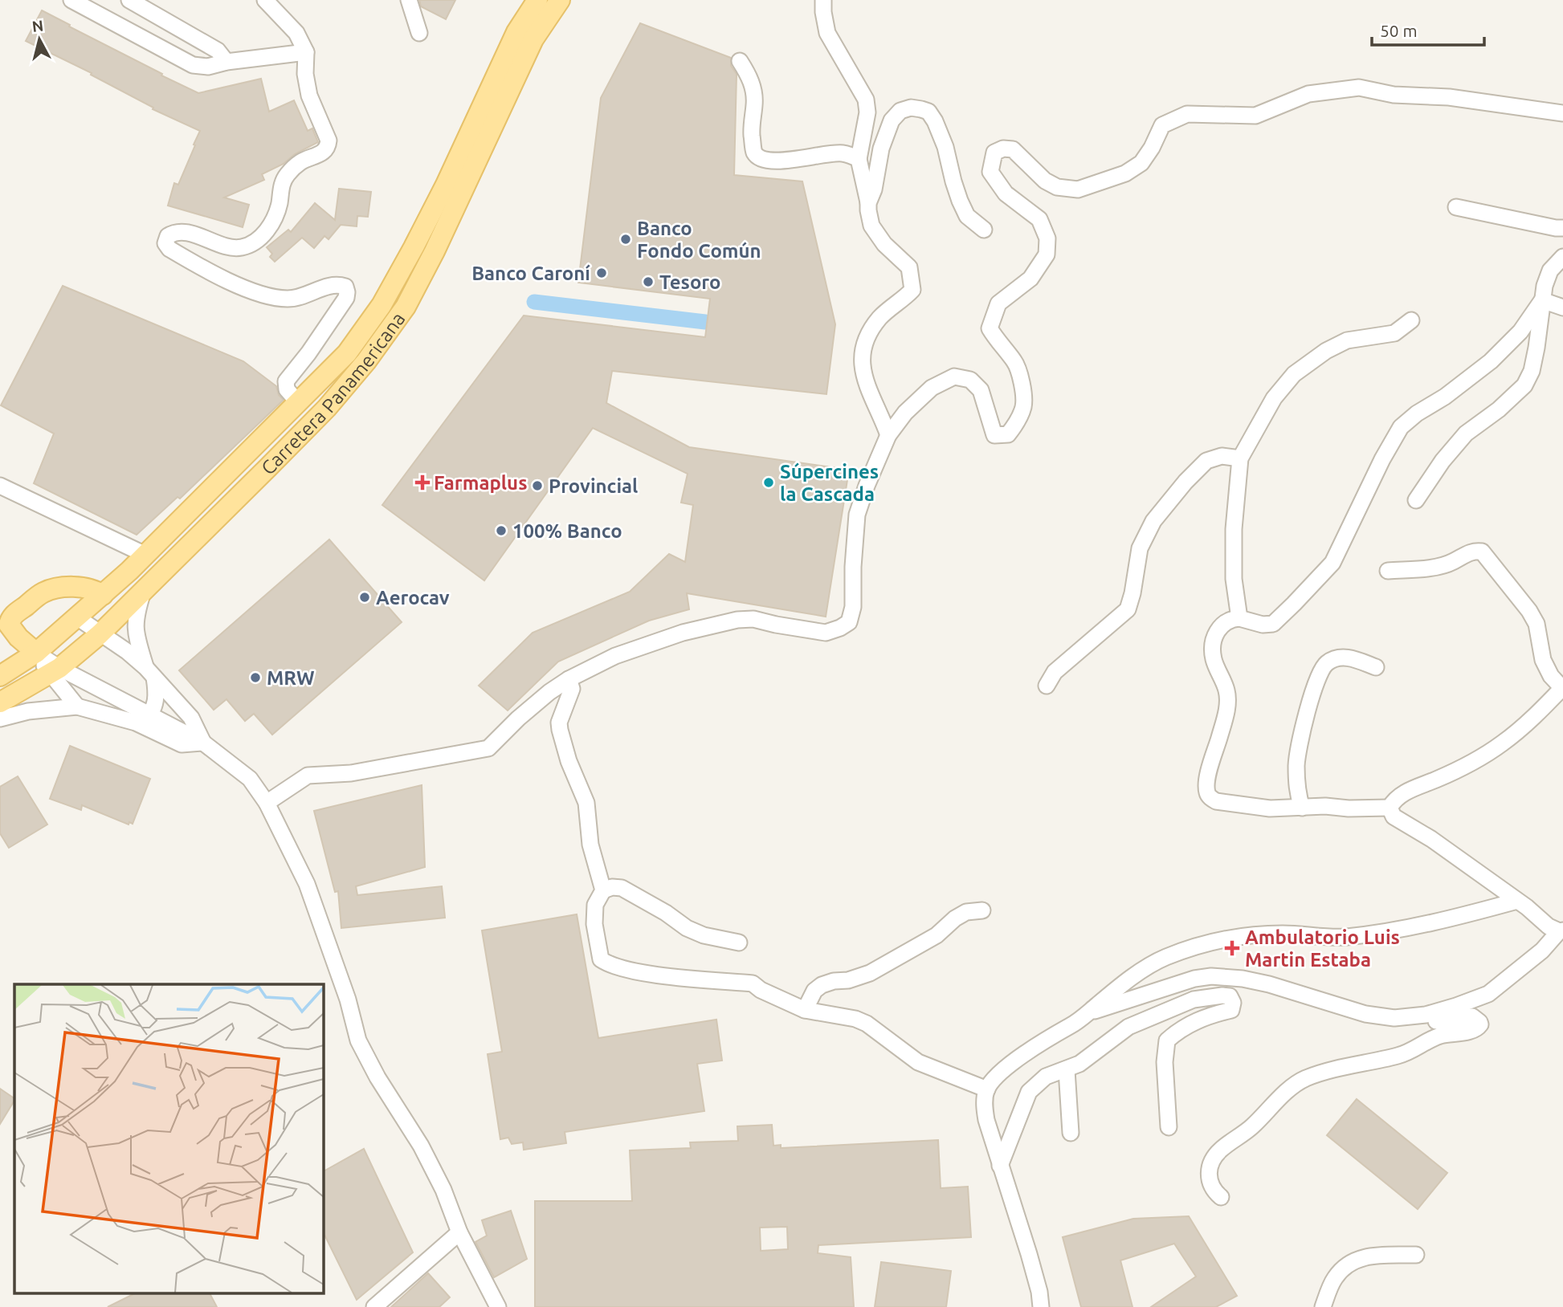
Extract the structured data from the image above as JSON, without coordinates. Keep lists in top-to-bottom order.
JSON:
{
  "streets": {
    "main road": ["Carretera Panamericana"]
  },
  "places": {
    "other": [
      "Banco Fondo Común",
      "Banco Caroní",
      "Tesoro",
      "Súpercines la Cascada",
      "Provincial",
      "100% Banco",
      "Aerocav",
      "MRW"
    ],
    "health": ["Farmaplus", "Ambulatorio Luis Martin Estaba"]
  },
  "scale_bar": "50 m",
  "north": "top"
}
